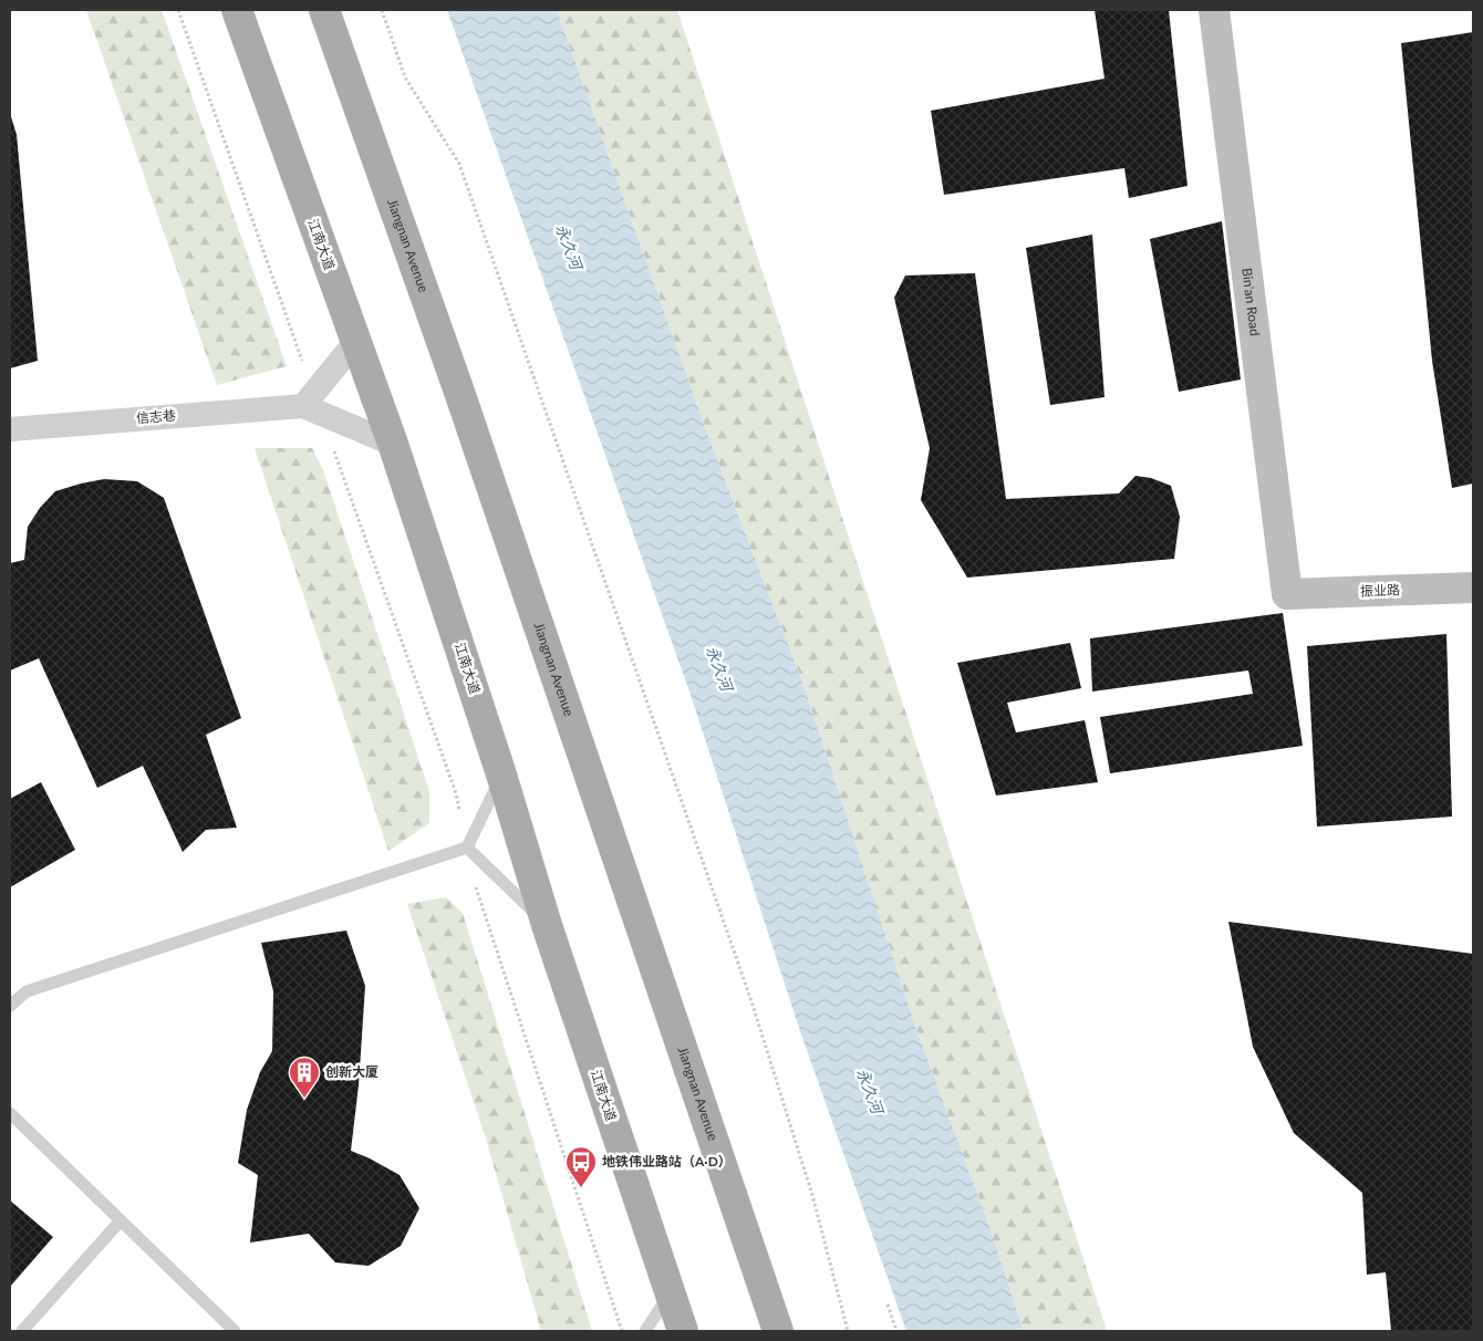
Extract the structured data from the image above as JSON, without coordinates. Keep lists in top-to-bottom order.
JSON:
{
  "streets": {
    "main road": ["江南大道", "Jiangnan Avenue"],
    "street": ["Bin'an Road", "信志巷", "振业路"]
  },
  "crossings": [
    ["江南大道", "信志巷"],
    ["Bin'an Road", "振业路"]
  ],
  "water": ["永久河"],
  "places": {
    "building": ["创新大厦"],
    "bus stop": ["地铁伟业路站（A·D）"]
  }
}
